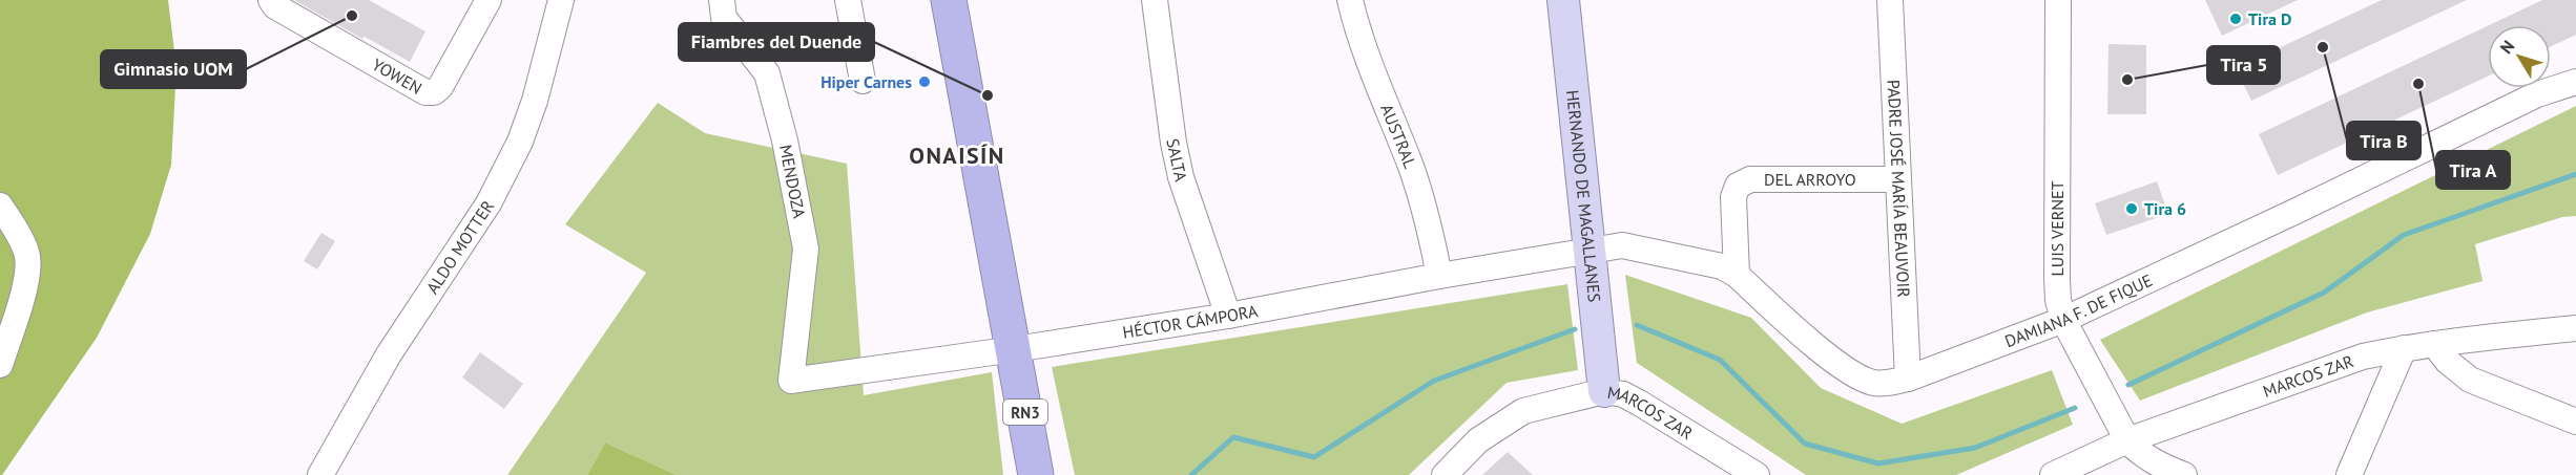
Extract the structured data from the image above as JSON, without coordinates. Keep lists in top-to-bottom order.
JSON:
{
  "streets": {
    "highway": ["RN3"],
    "main road": ["HERNANDO DE MAGALLANES"],
    "street": [
      "YOWEN",
      "AUSTRAL",
      "SALTA",
      "DEL ARROYO",
      "MENDOZA",
      "PADRE JOSÉ MARÍA BEAUVOIR",
      "LUIS VERNET",
      "ALDO MOTTER",
      "DAMIANA F. DE FIQUE",
      "HÉCTOR CÁMPORA",
      "MARCOS ZAR"
    ]
  },
  "crossings": [
    ["AUSTRAL", "HÉCTOR CÁMPORA"],
    ["SALTA", "HÉCTOR CÁMPORA"],
    ["DEL ARROYO", "PADRE JOSÉ MARÍA BEAUVOIR"],
    ["DEL ARROYO", "DAMIANA F. DE FIQUE"],
    ["MENDOZA", "HÉCTOR CÁMPORA"],
    ["PADRE JOSÉ MARÍA BEAUVOIR", "DAMIANA F. DE FIQUE"],
    ["HERNANDO DE MAGALLANES", "DAMIANA F. DE FIQUE"],
    ["HERNANDO DE MAGALLANES", "HÉCTOR CÁMPORA"],
    ["HERNANDO DE MAGALLANES", "MARCOS ZAR"],
    ["LUIS VERNET", "DAMIANA F. DE FIQUE"],
    ["LUIS VERNET", "MARCOS ZAR"],
    ["DAMIANA F. DE FIQUE", "HÉCTOR CÁMPORA"],
    ["HÉCTOR CÁMPORA", "RN3"]
  ],
  "districts": ["ONAISÍN"],
  "places": [
    "Gimnasio UOM",
    "Tira D",
    "Tira B",
    "Tira 5",
    "Hiper Carnes",
    "Tira A",
    "Fiambres del Duende",
    "Tira 6"
  ],
  "north": "top left"
}
